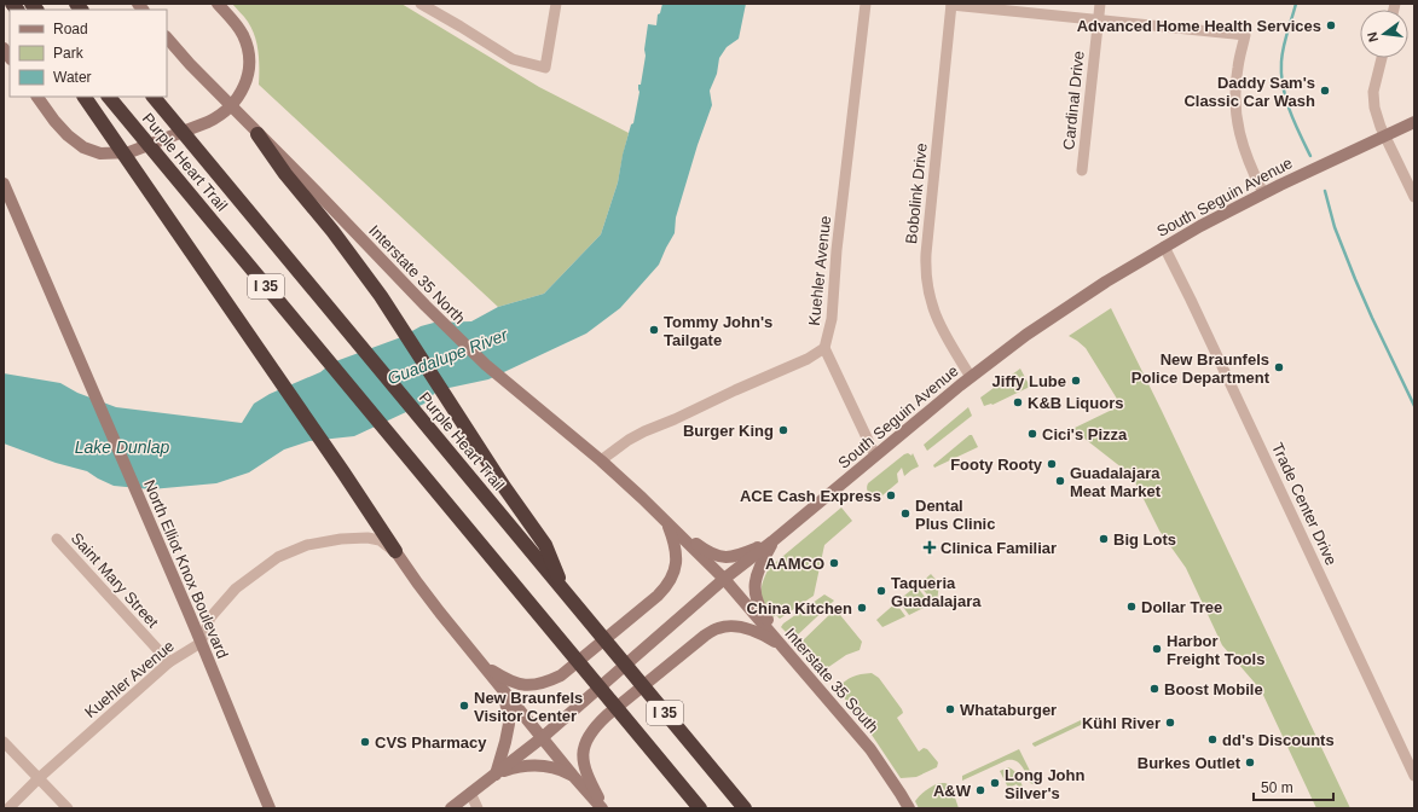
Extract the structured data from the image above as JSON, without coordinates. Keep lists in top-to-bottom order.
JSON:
{
  "streets": {
    "highway": ["Purple Heart Trail", "I 35"],
    "main road": [
      "South Seguin Avenue",
      "Interstate 35 North",
      "North Elliot Knox Boulevard",
      "Interstate 35 South"
    ],
    "street": [
      "Cardinal Drive",
      "Bobolink Drive",
      "Kuehler Avenue",
      "Trade Center Drive",
      "Saint Mary Street"
    ]
  },
  "crossings": [
    ["Bobolink Drive", "South Seguin Avenue"],
    ["South Seguin Avenue", "Interstate 35 North"],
    ["South Seguin Avenue", "Trade Center Drive"],
    ["South Seguin Avenue", "Interstate 35 South"],
    ["Kuehler Avenue", "Interstate 35 North"],
    ["Kuehler Avenue", "North Elliot Knox Boulevard"],
    ["Kuehler Avenue", "Saint Mary Street"],
    ["Interstate 35 North", "Interstate 35 South"]
  ],
  "water": ["Guadalupe River", "Lake Dunlap"],
  "places": {
    "other": [
      "Advanced Home Health Services",
      "Daddy Sam's Classic Car Wash",
      "Tommy John's Tailgate",
      "New Braunfels Police Department",
      "Jiffy Lube",
      "K&B Liquors",
      "Burger King",
      "Cici's Pizza",
      "Footy Rooty",
      "Guadalajara Meat Market",
      "ACE Cash Express",
      "Dental Plus Clinic",
      "Big Lots",
      "AAMCO",
      "Taqueria Guadalajara",
      "Dollar Tree",
      "China Kitchen",
      "Harbor Freight Tools",
      "Boost Mobile",
      "New Braunfels Visitor Center",
      "Whataburger",
      "Kühl River",
      "dd's Discounts",
      "CVS Pharmacy",
      "Burkes Outlet",
      "Long John Silver's",
      "A&W"
    ],
    "health": ["Clinica Familiar"]
  },
  "legend": ["Road", "Park", "Water"],
  "scale_bar": "50 m",
  "north": "left"
}
